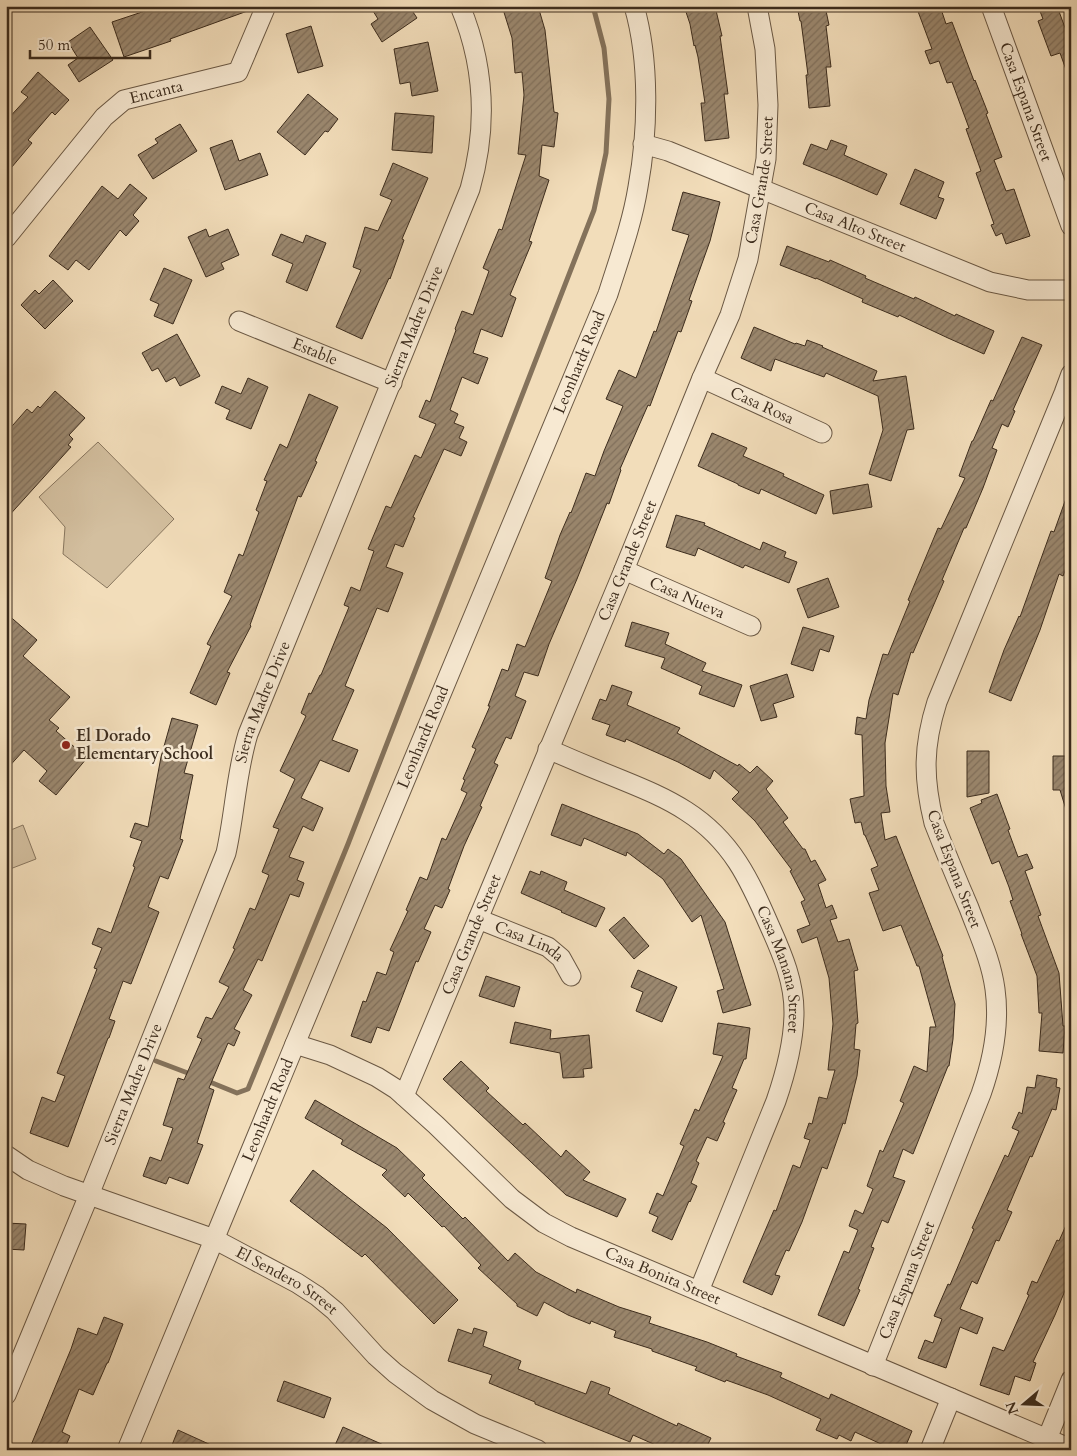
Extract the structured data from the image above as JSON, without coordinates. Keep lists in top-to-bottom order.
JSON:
{
  "streets": {
    "street": [
      "Encanta",
      "Casa Espana Street",
      "Casa Grande Street",
      "Casa Alto Street",
      "Sierra Madre Drive",
      "Estable",
      "Leonhardt Road",
      "Casa Rosa",
      "Casa Nueva",
      "Casa Linda",
      "Casa Manana Street",
      "Casa Bonita Street",
      "El Sendero Street"
    ]
  },
  "crossings": [
    ["Casa Espana Street", "Casa Bonita Street"],
    ["Casa Grande Street", "Casa Alto Street"],
    ["Casa Grande Street", "Casa Rosa"],
    ["Casa Grande Street", "Casa Nueva"],
    ["Casa Grande Street", "Casa Linda"],
    ["Casa Grande Street", "Casa Manana Street"],
    ["Casa Grande Street", "Casa Bonita Street"],
    ["Casa Alto Street", "Leonhardt Road"],
    ["Sierra Madre Drive", "Estable"],
    ["Sierra Madre Drive", "El Sendero Street"],
    ["Leonhardt Road", "Casa Bonita Street"],
    ["Leonhardt Road", "El Sendero Street"],
    ["Casa Manana Street", "Casa Bonita Street"]
  ],
  "places": ["El Dorado Elementary School"],
  "scale_bar": "50 m",
  "north": "left"
}
